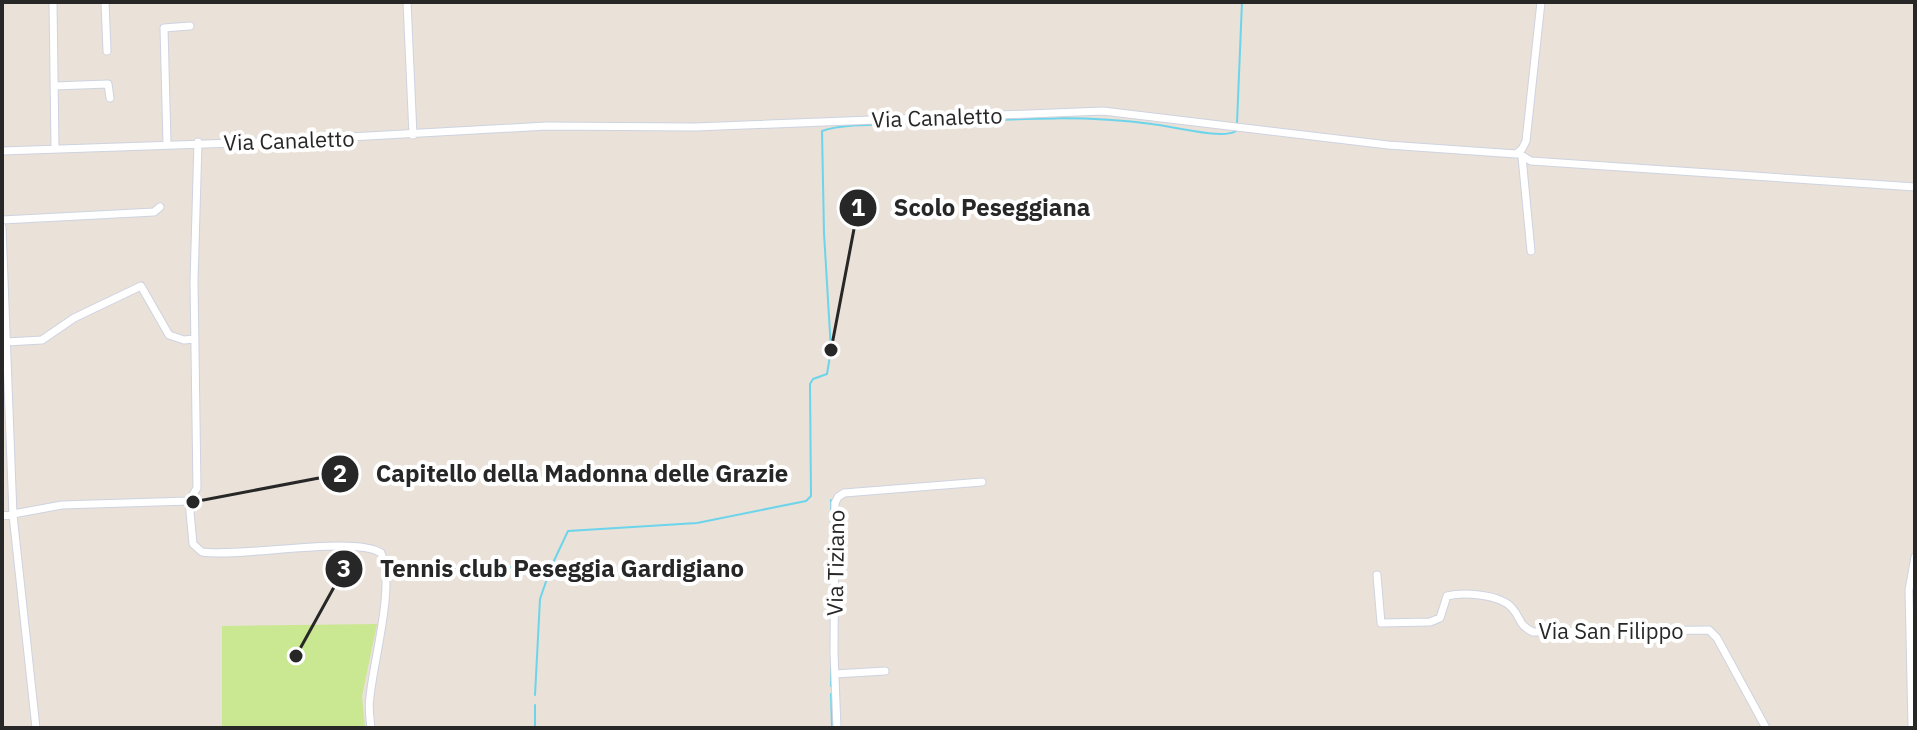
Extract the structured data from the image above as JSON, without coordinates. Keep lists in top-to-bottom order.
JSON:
{
  "streets": {
    "street": ["Via Canaletto", "Via Tiziano", "Via San Filippo"]
  },
  "places": ["Scolo Peseggiana", "Capitello della Madonna delle Grazie", "Tennis club Peseggia Gardigiano"]
}
